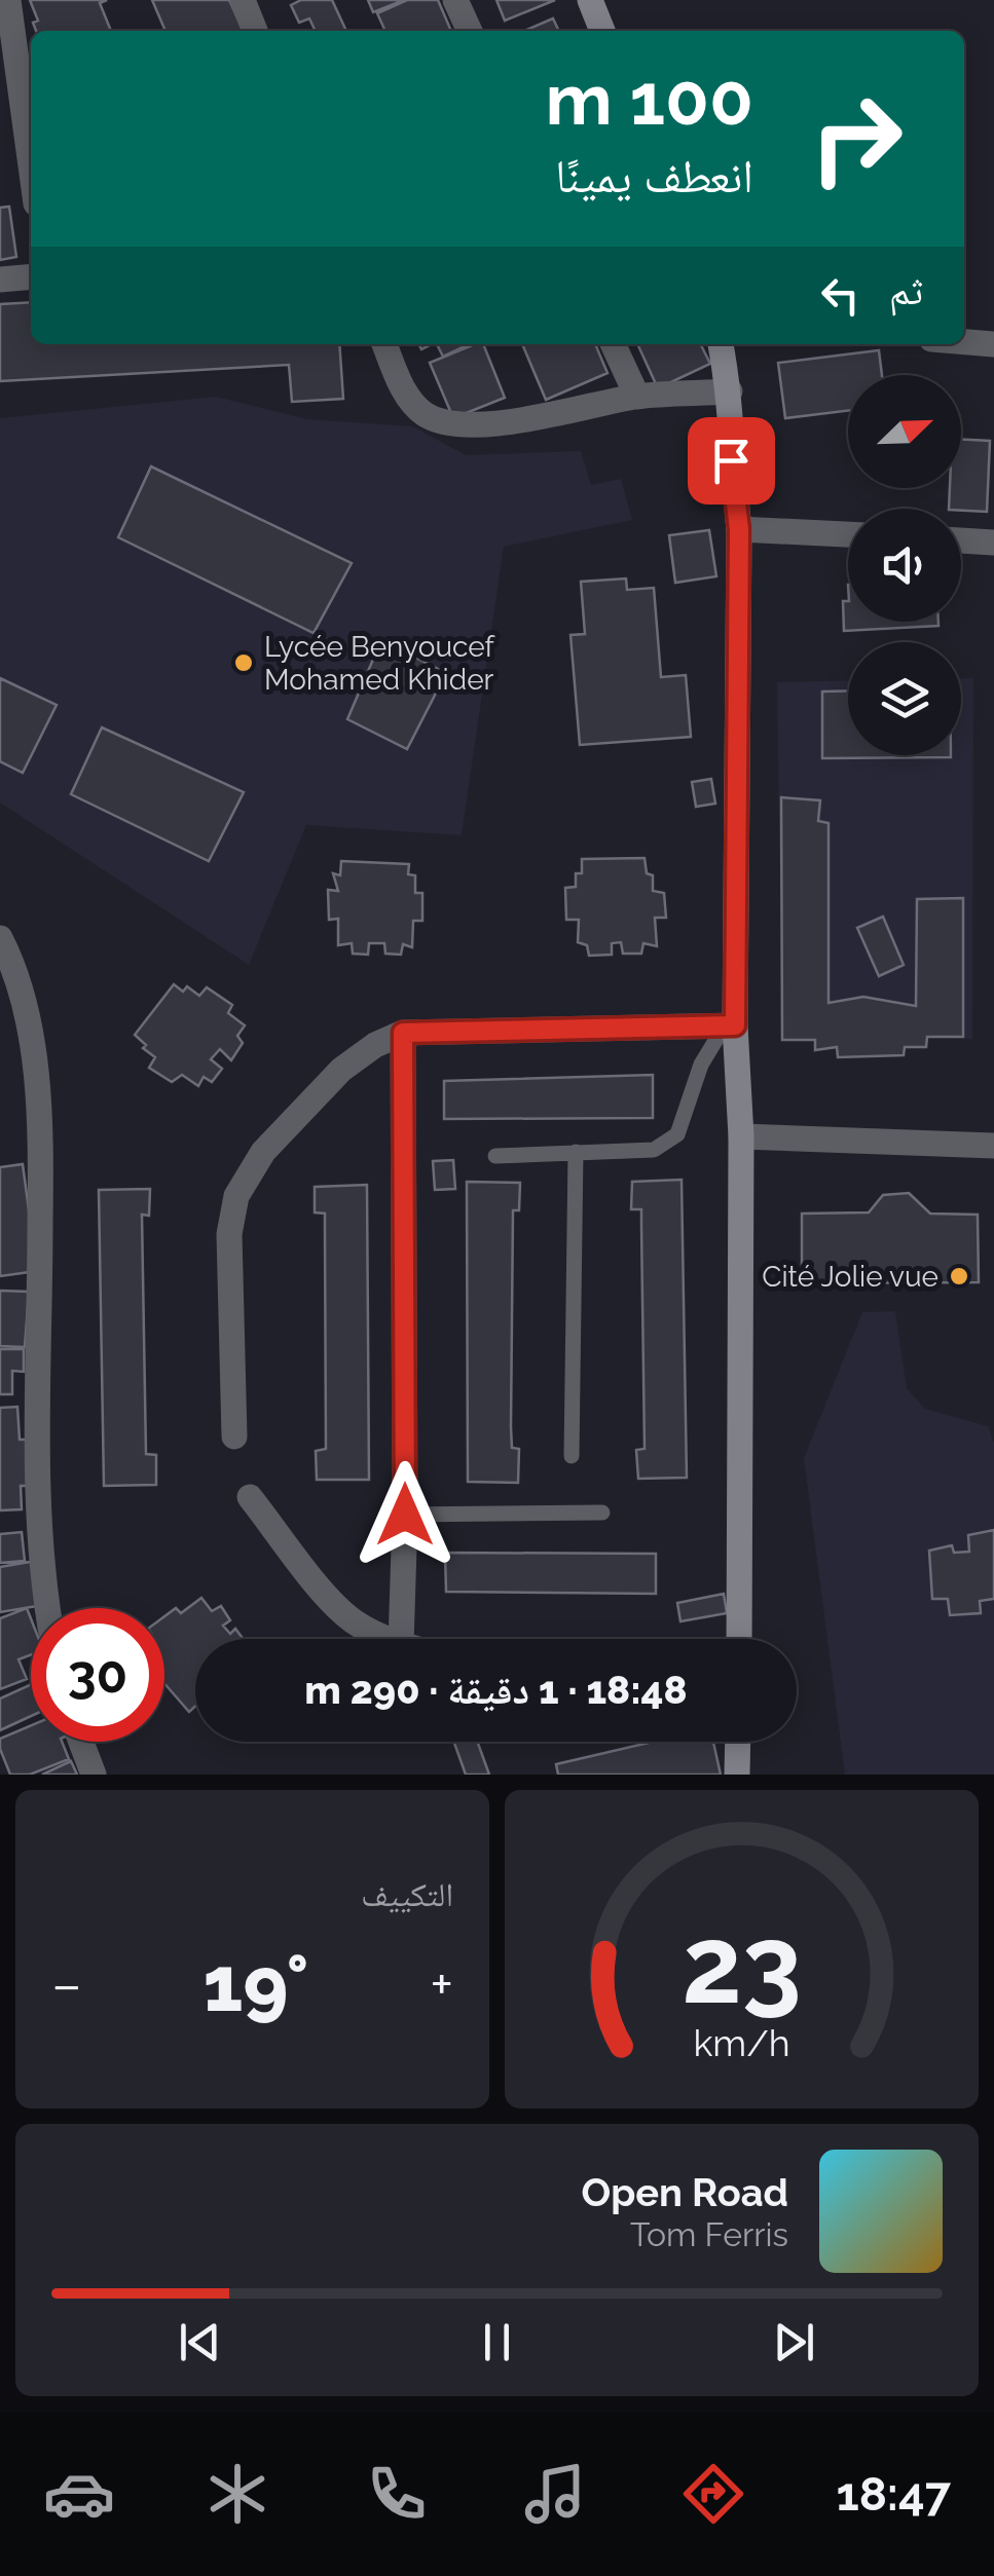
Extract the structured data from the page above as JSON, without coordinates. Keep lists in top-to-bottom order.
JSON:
{
  "places": ["Lycée Benyoucef Mohamed Khider", "Cité Jolie vue"],
  "north": "top right",
  "page": {
    "turn": ["100 m", "انعطف يمينًا"],
    "then": "ثم",
    "limit": "30",
    "trip": "18:48 · 1 دقيقة · 290 m",
    "tile": "التكييف",
    "heat": ["−", "19°", "+"],
    "song": ["Open Road", "Tom Ferris"],
    "tabs": "18:47",
    "gauge": ["23", "km/h"]
  }
}
